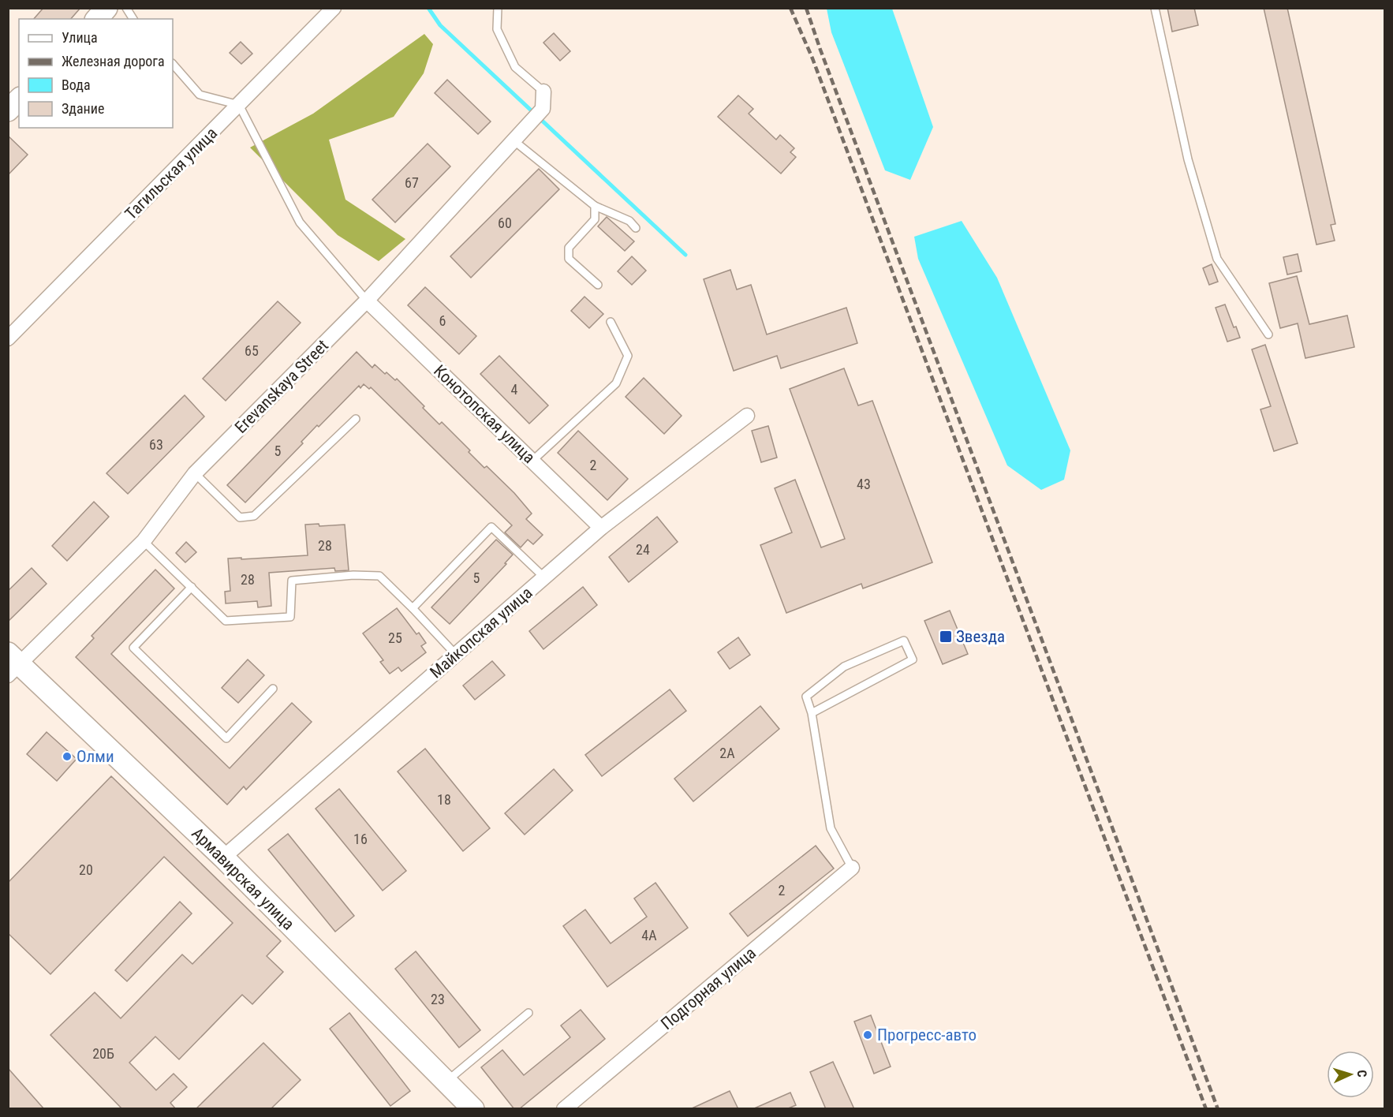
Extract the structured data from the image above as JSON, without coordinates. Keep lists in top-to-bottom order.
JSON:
{
  "streets": {
    "main road": ["Армавирская улица"],
    "street": [
      "Тагильская улица",
      "Erevanskaya Street",
      "Конотопская улица",
      "Майкопская улица",
      "Подгорная улица"
    ]
  },
  "crossings": [
    ["Erevanskaya Street", "Конотопская улица"],
    ["Erevanskaya Street", "Армавирская улица"],
    ["Конотопская улица", "Майкопская улица"],
    ["Майкопская улица", "Армавирская улица"]
  ],
  "places": {
    "transit": ["Звезда"],
    "other": ["Олми", "Прогресс-авто"]
  },
  "house_numbers": [
    "67",
    "60",
    "6",
    "65",
    "4",
    "63",
    "5",
    "2",
    "43",
    "28",
    "24",
    "5",
    "28",
    "25",
    "2А",
    "18",
    "16",
    "20",
    "2",
    "4А",
    "23",
    "20Б"
  ],
  "legend": [
    "Улица",
    "Железная дорога",
    "Вода",
    "Здание"
  ],
  "north": "right"
}
